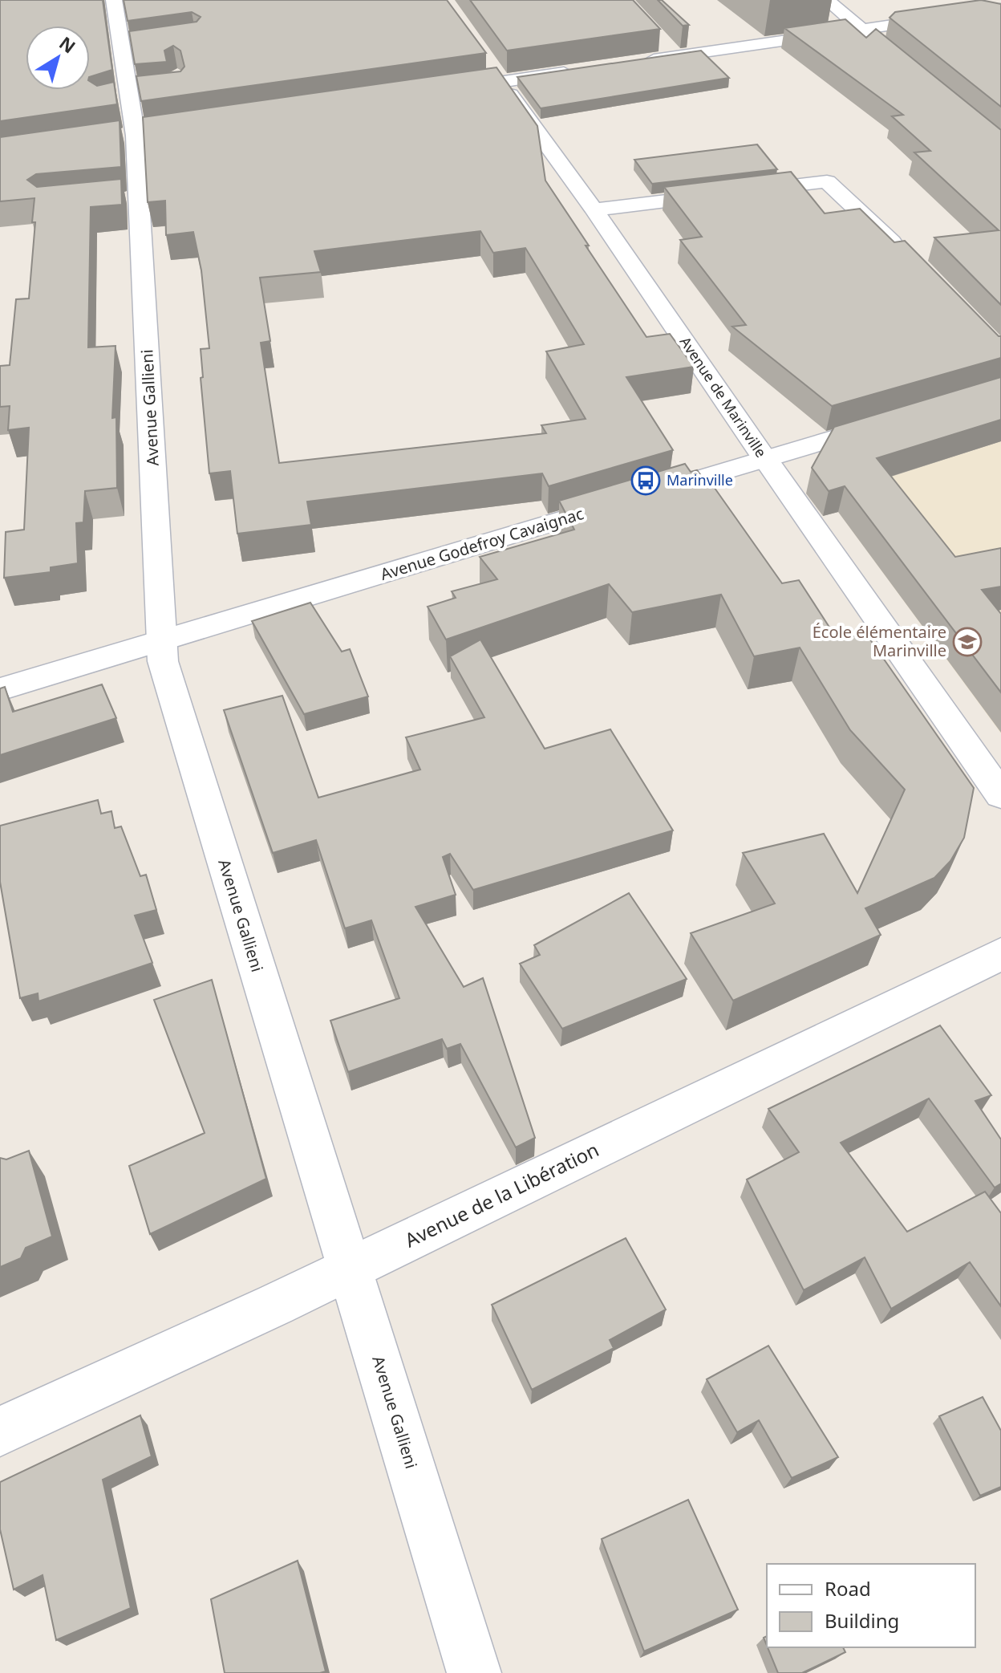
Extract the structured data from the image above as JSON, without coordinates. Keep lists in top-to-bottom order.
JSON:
{
  "streets": {
    "street": [
      "Avenue de Marinville",
      "Avenue Gallieni",
      "Avenue Godefroy Cavaignac",
      "Avenue de la Libération"
    ]
  },
  "crossings": [
    ["Avenue de Marinville", "Avenue Godefroy Cavaignac"],
    ["Avenue Gallieni", "Avenue Godefroy Cavaignac"],
    ["Avenue Gallieni", "Avenue de la Libération"]
  ],
  "places": {
    "bus stop": ["Marinville"],
    "school or university": ["École élémentaire Marinville"]
  },
  "legend": ["Road", "Building"],
  "north": "top right"
}
